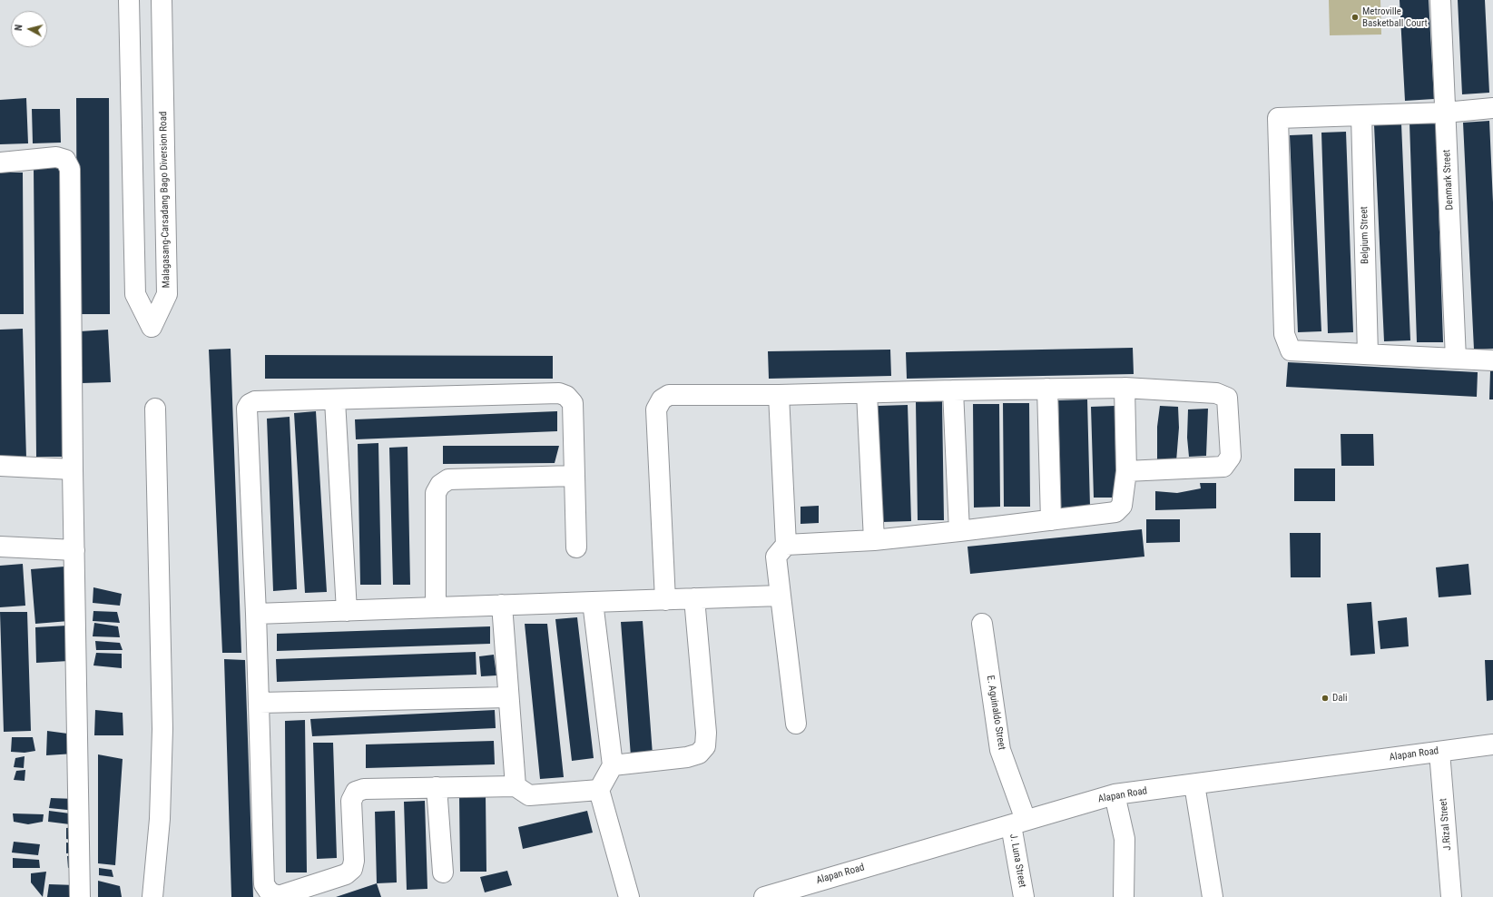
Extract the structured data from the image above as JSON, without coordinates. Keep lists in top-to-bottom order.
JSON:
{
  "streets": {
    "street": [
      "Denmark Street",
      "Malagasang-Carsadang Bago Diversion Road",
      "Belgium Street",
      "E. Aguinaldo Street",
      "Alapan Road",
      "J.Rizal Street",
      "J. Luna Street"
    ]
  },
  "crossings": [
    ["E. Aguinaldo Street", "Alapan Road"],
    ["E. Aguinaldo Street", "J. Luna Street"],
    ["Alapan Road", "J.Rizal Street"],
    ["Alapan Road", "J. Luna Street"]
  ],
  "places": ["Metroville Basketball Court", "Dali"],
  "north": "left"
}
